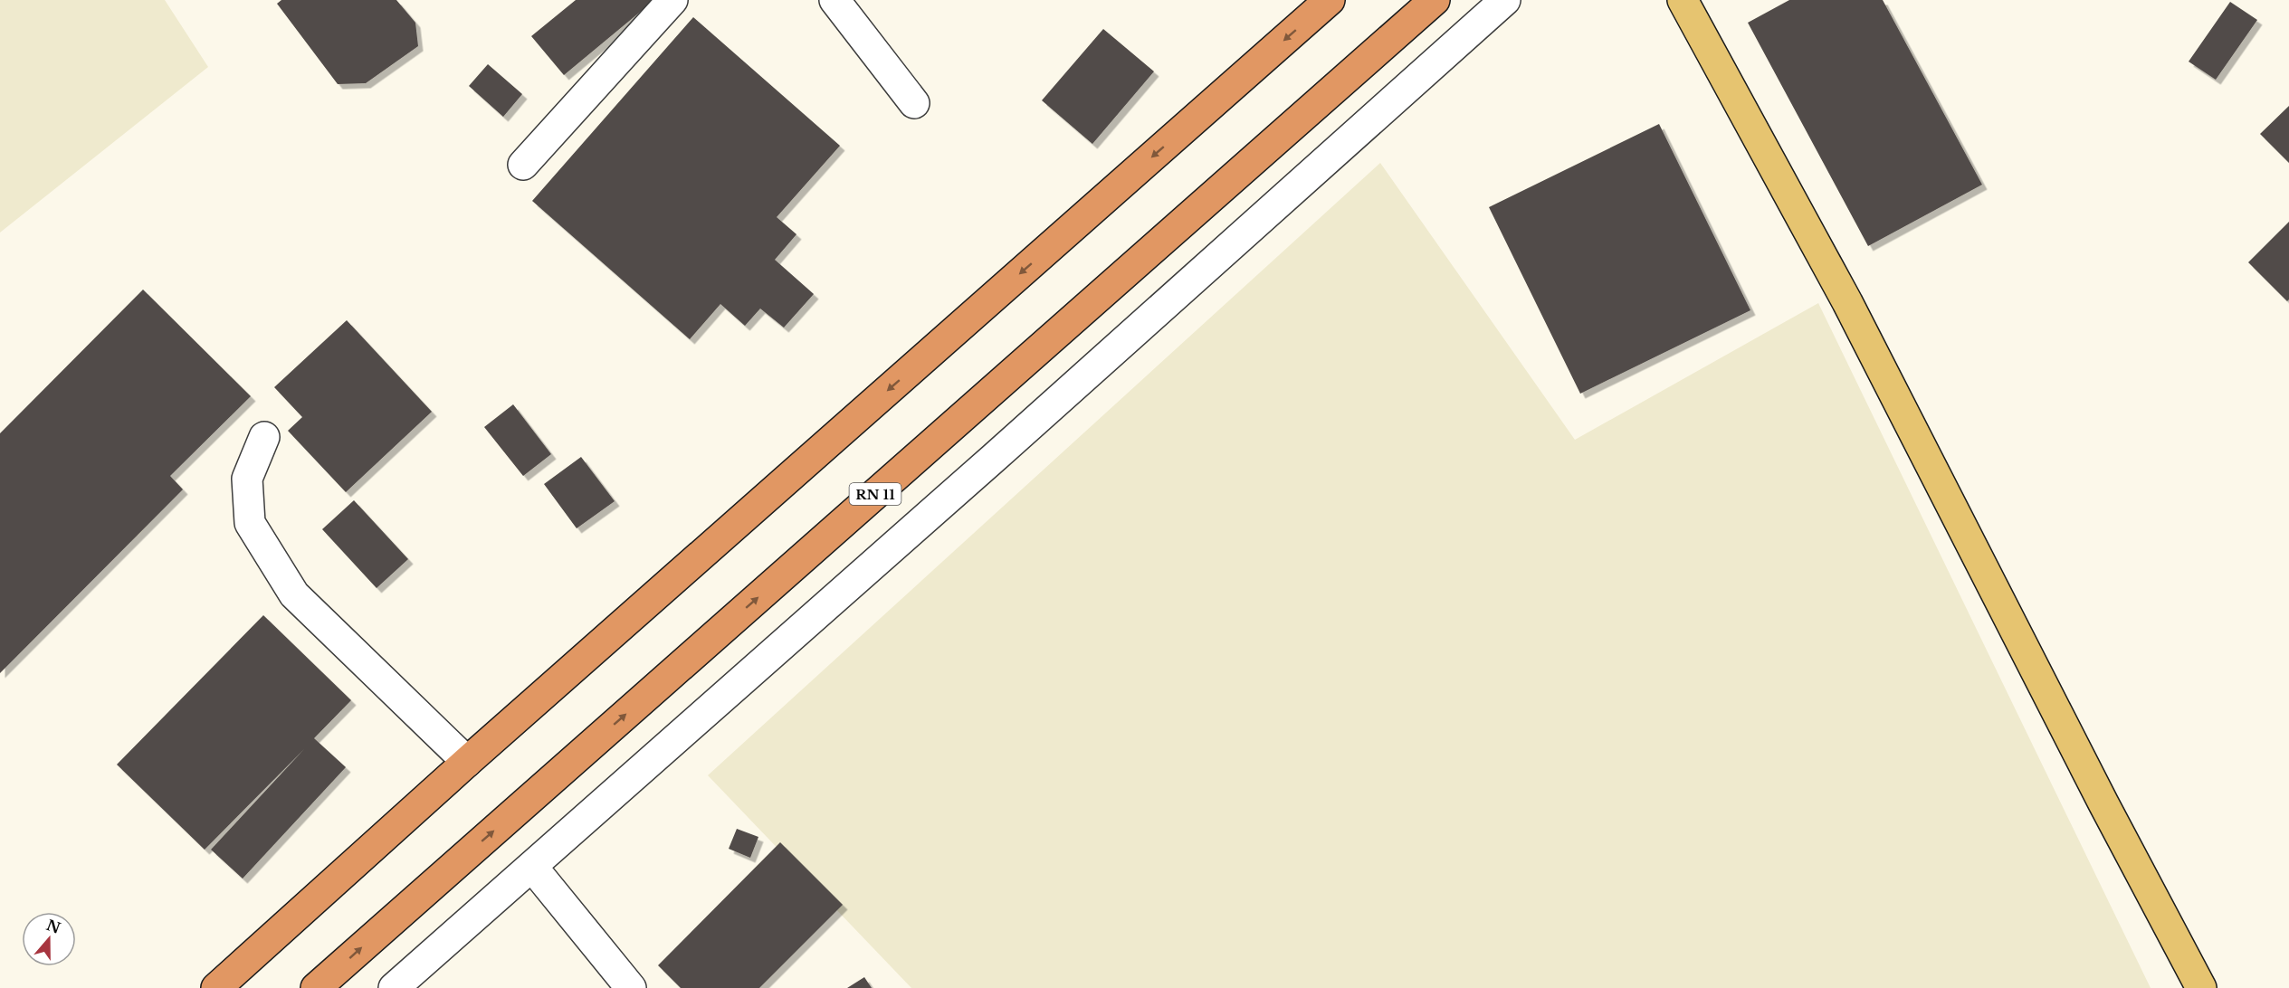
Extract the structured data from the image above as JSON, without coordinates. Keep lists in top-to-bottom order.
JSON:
{
  "streets": {
    "highway": ["RN 11"]
  },
  "north": "top"
}
